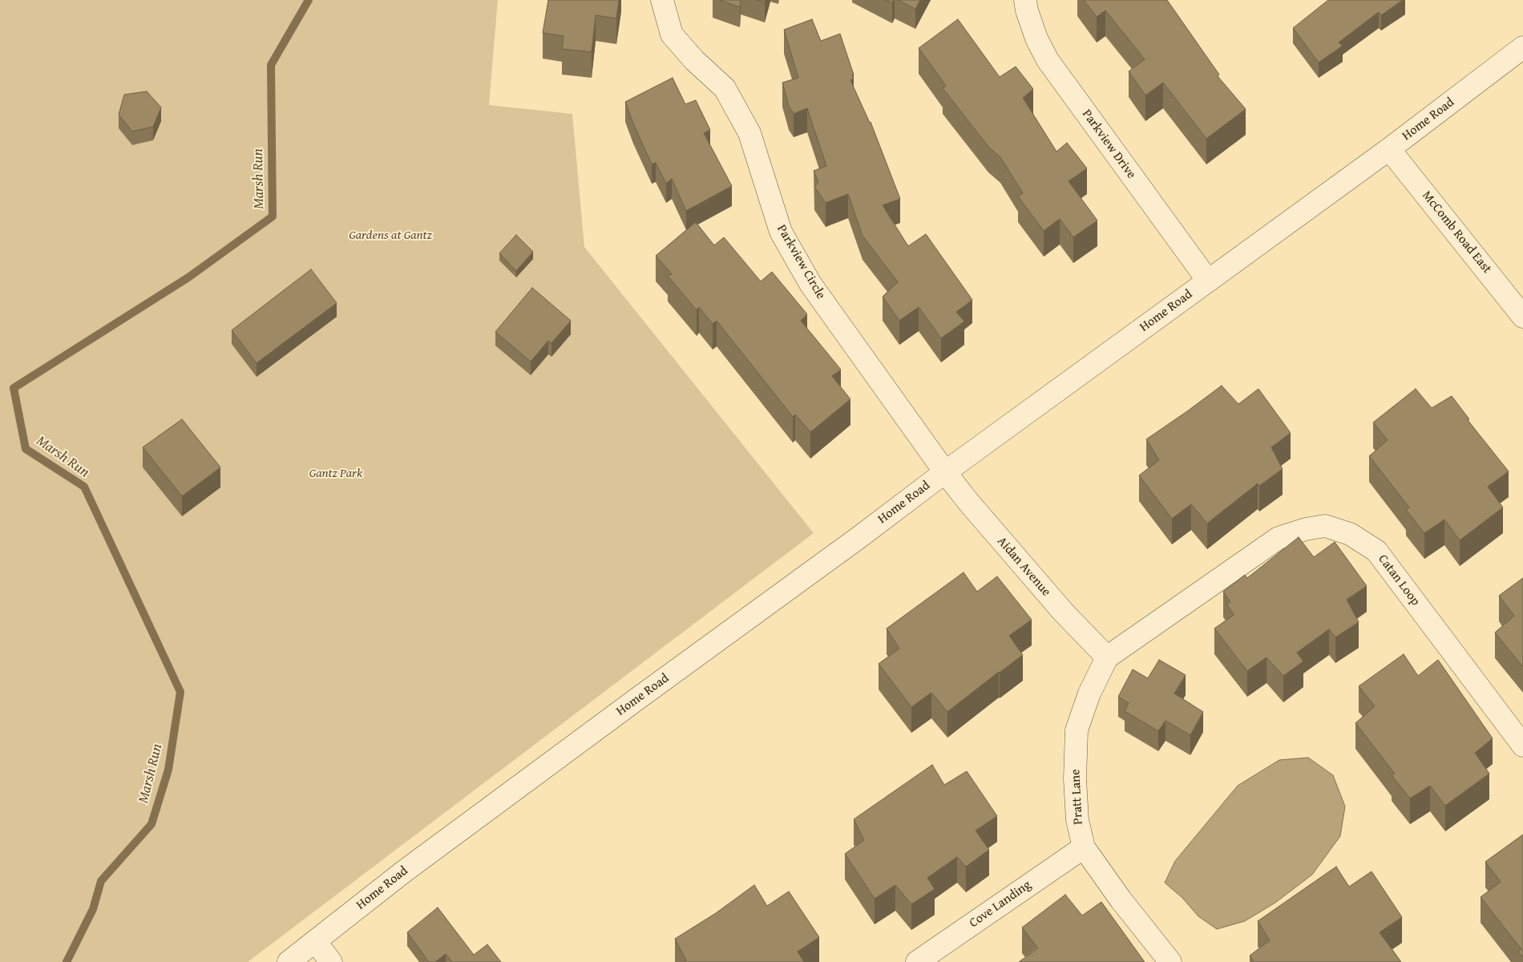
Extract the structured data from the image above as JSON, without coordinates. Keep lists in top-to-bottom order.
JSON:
{
  "streets": {
    "street": [
      "Home Road",
      "Parkview Drive",
      "McComb Road East",
      "Parkview Circle",
      "Aidan Avenue",
      "Catan Loop",
      "Pratt Lane",
      "Cove Landing"
    ]
  },
  "crossings": [
    ["Home Road", "Parkview Drive"],
    ["Home Road", "McComb Road East"],
    ["Home Road", "Parkview Circle"],
    ["Home Road", "Aidan Avenue"],
    ["Parkview Circle", "Aidan Avenue"],
    ["Aidan Avenue", "Catan Loop"],
    ["Aidan Avenue", "Pratt Lane"],
    ["Catan Loop", "Pratt Lane"],
    ["Pratt Lane", "Cove Landing"]
  ],
  "water": ["Marsh Run"],
  "parks": ["Gardens at Gantz", "Gantz Park"]
}
